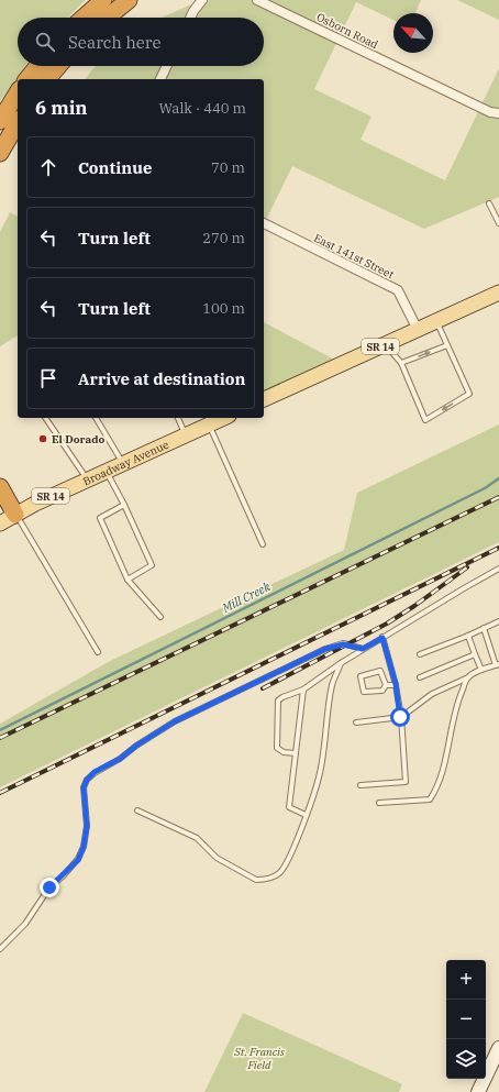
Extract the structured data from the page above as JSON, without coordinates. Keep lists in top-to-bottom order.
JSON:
{
  "streets": {
    "main road": ["SR 14", "Broadway Avenue"],
    "street": ["Osborn Road", "East 141st Street"]
  },
  "crossings": [
    ["East 141st Street", "SR 14"]
  ],
  "water": ["Mill Creek"],
  "parks": ["St. Francis Field"],
  "places": ["El Dorado"],
  "north": "top left",
  "page": {
    "search": "Search here",
    "heading": ["6 min", "Walk · 440 m"],
    "list": [
      ["Continue", "70 m"],
      ["Turn left", "270 m"],
      ["Turn left", "100 m"],
      "Arrive at destination"
    ],
    "map_buttons": ["+", "−"]
  }
}
